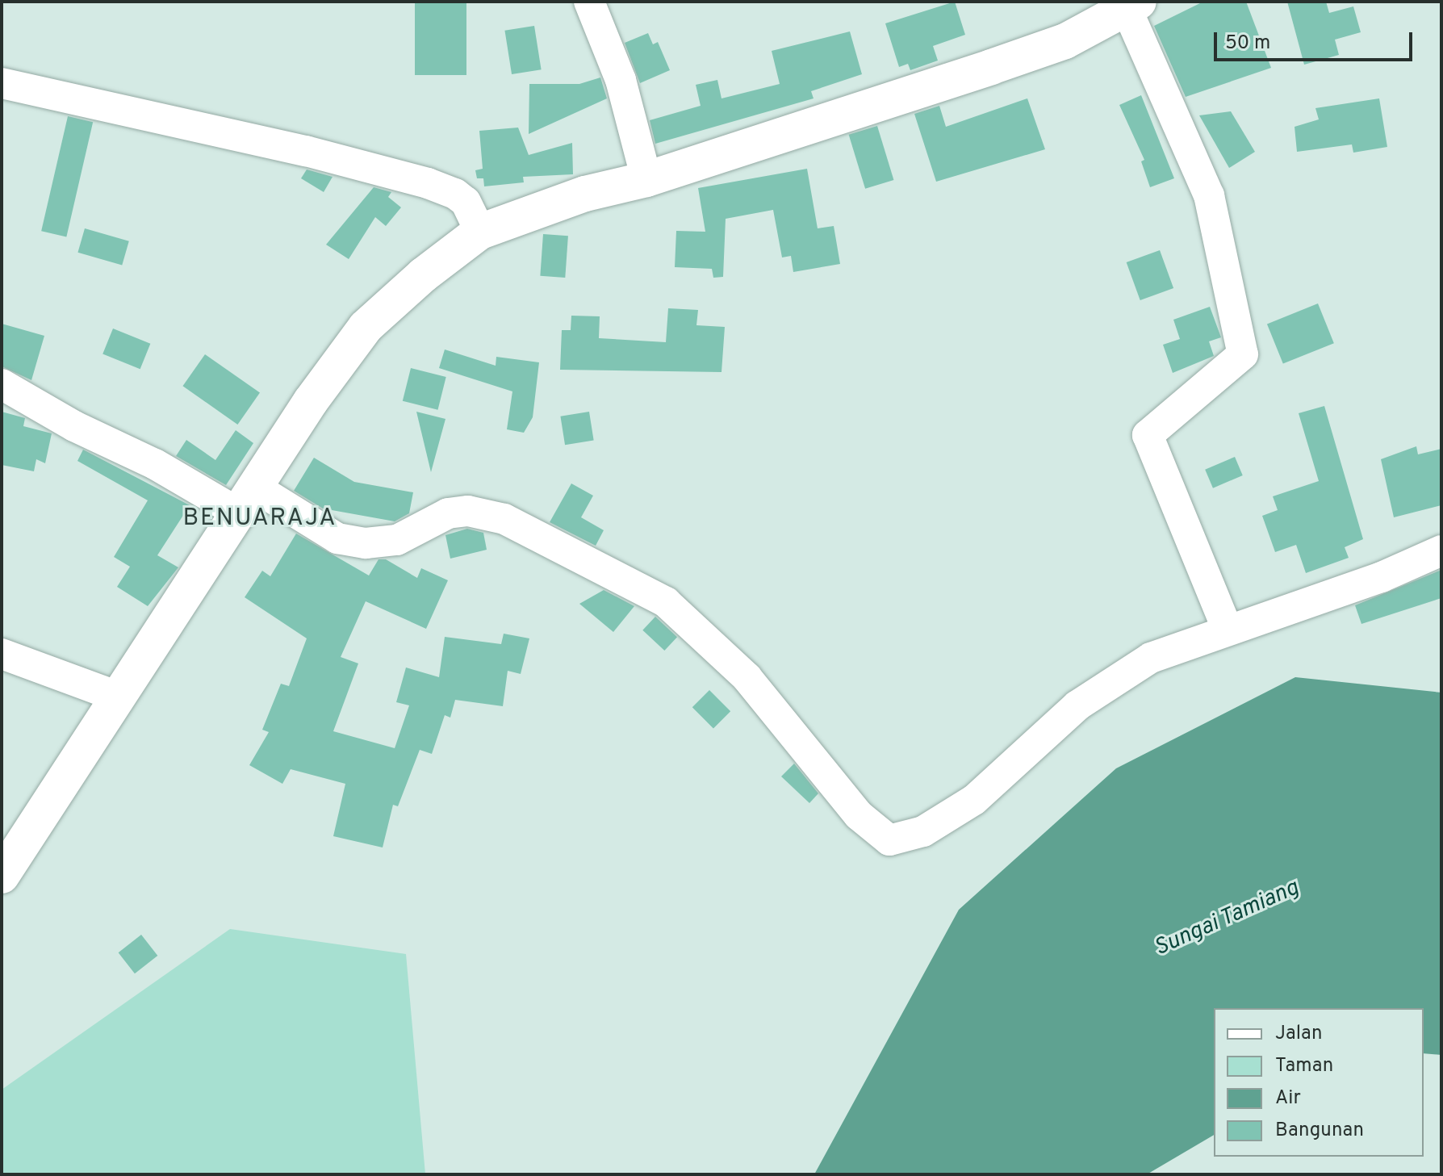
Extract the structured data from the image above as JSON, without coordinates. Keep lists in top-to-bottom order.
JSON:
{
  "districts": ["BENUARAJA"],
  "water": ["Sungai Tamiang"],
  "legend": [
    "Jalan",
    "Taman",
    "Air",
    "Bangunan"
  ],
  "scale_bar": "50 m"
}
